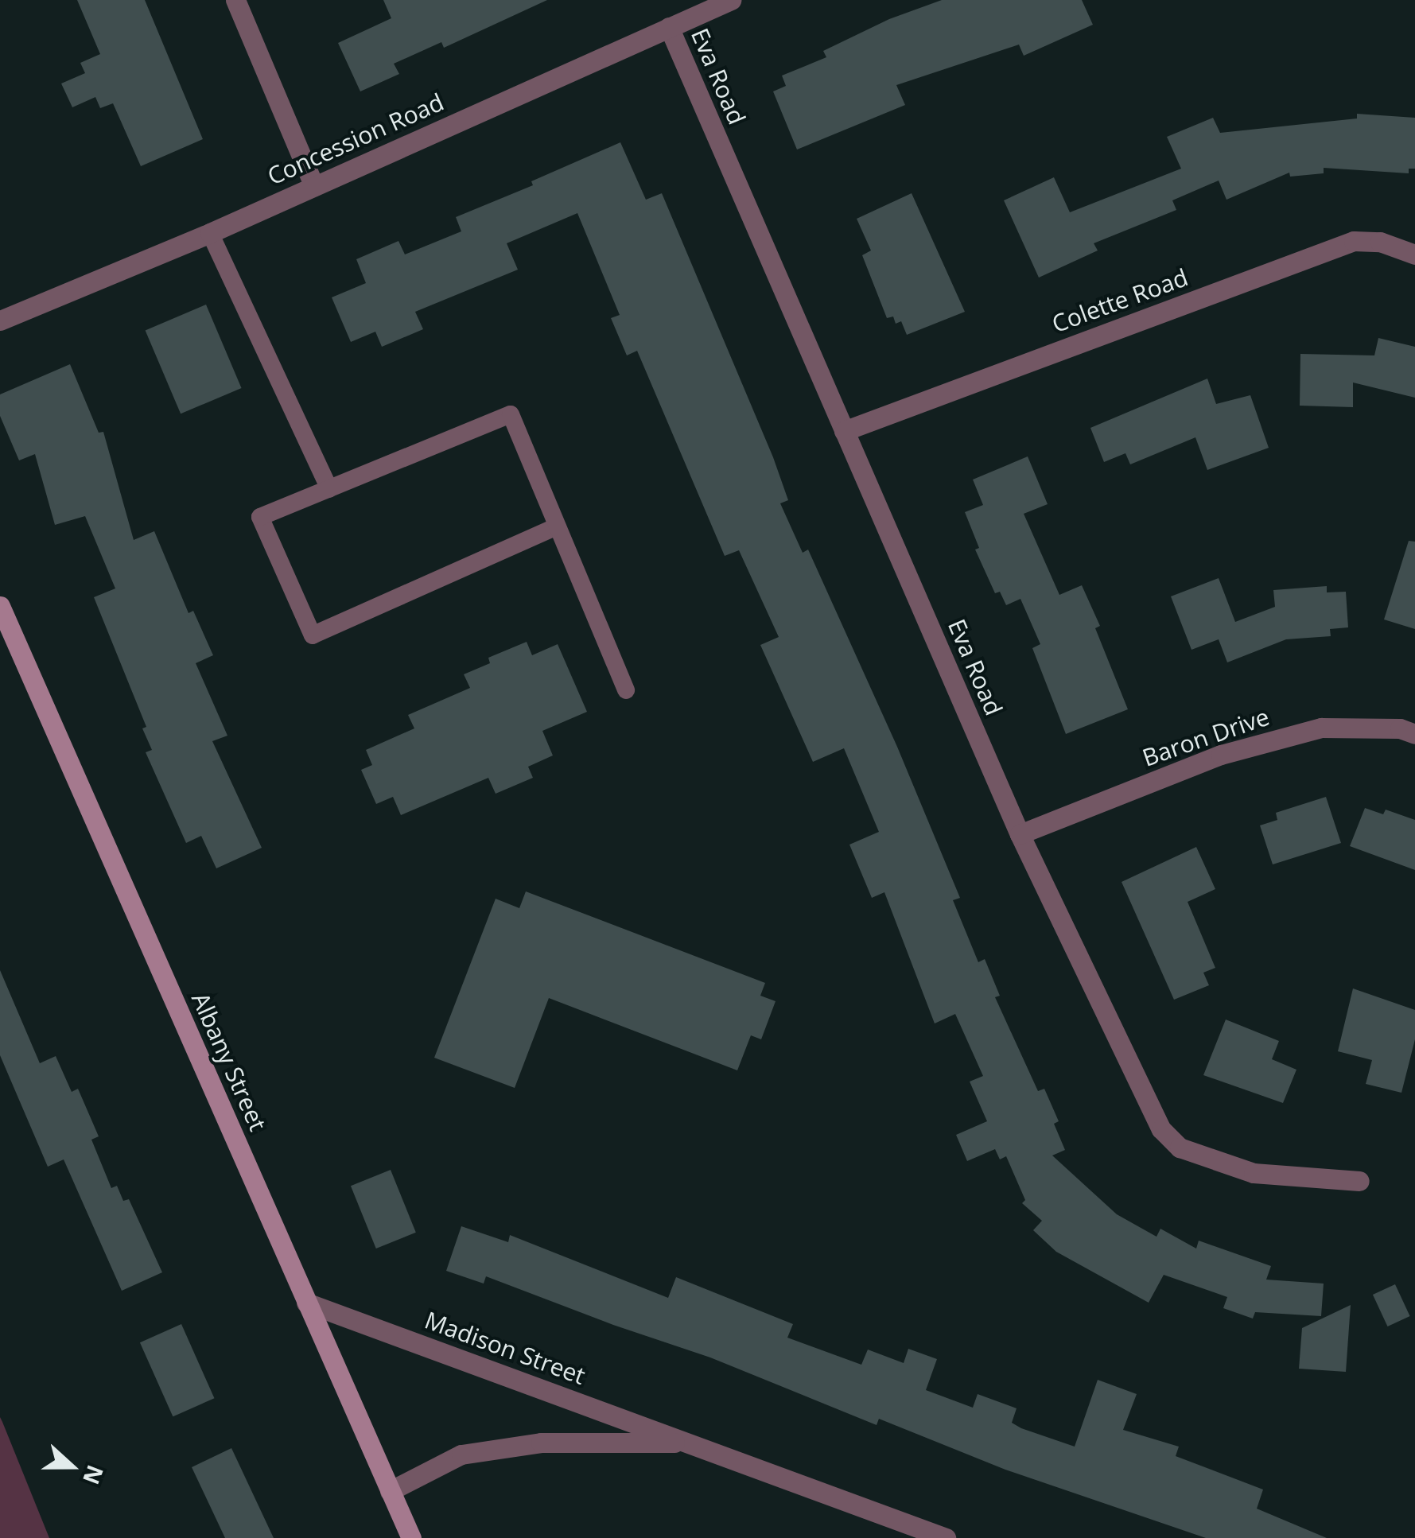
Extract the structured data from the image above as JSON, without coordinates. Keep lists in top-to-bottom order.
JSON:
{
  "streets": {
    "street": [
      "Eva Road",
      "Concession Road",
      "Colette Road",
      "Baron Drive",
      "Albany Street",
      "Madison Street"
    ]
  },
  "crossings": [
    ["Eva Road", "Concession Road"],
    ["Eva Road", "Colette Road"],
    ["Eva Road", "Baron Drive"],
    ["Albany Street", "Madison Street"]
  ],
  "north": "right"
}
